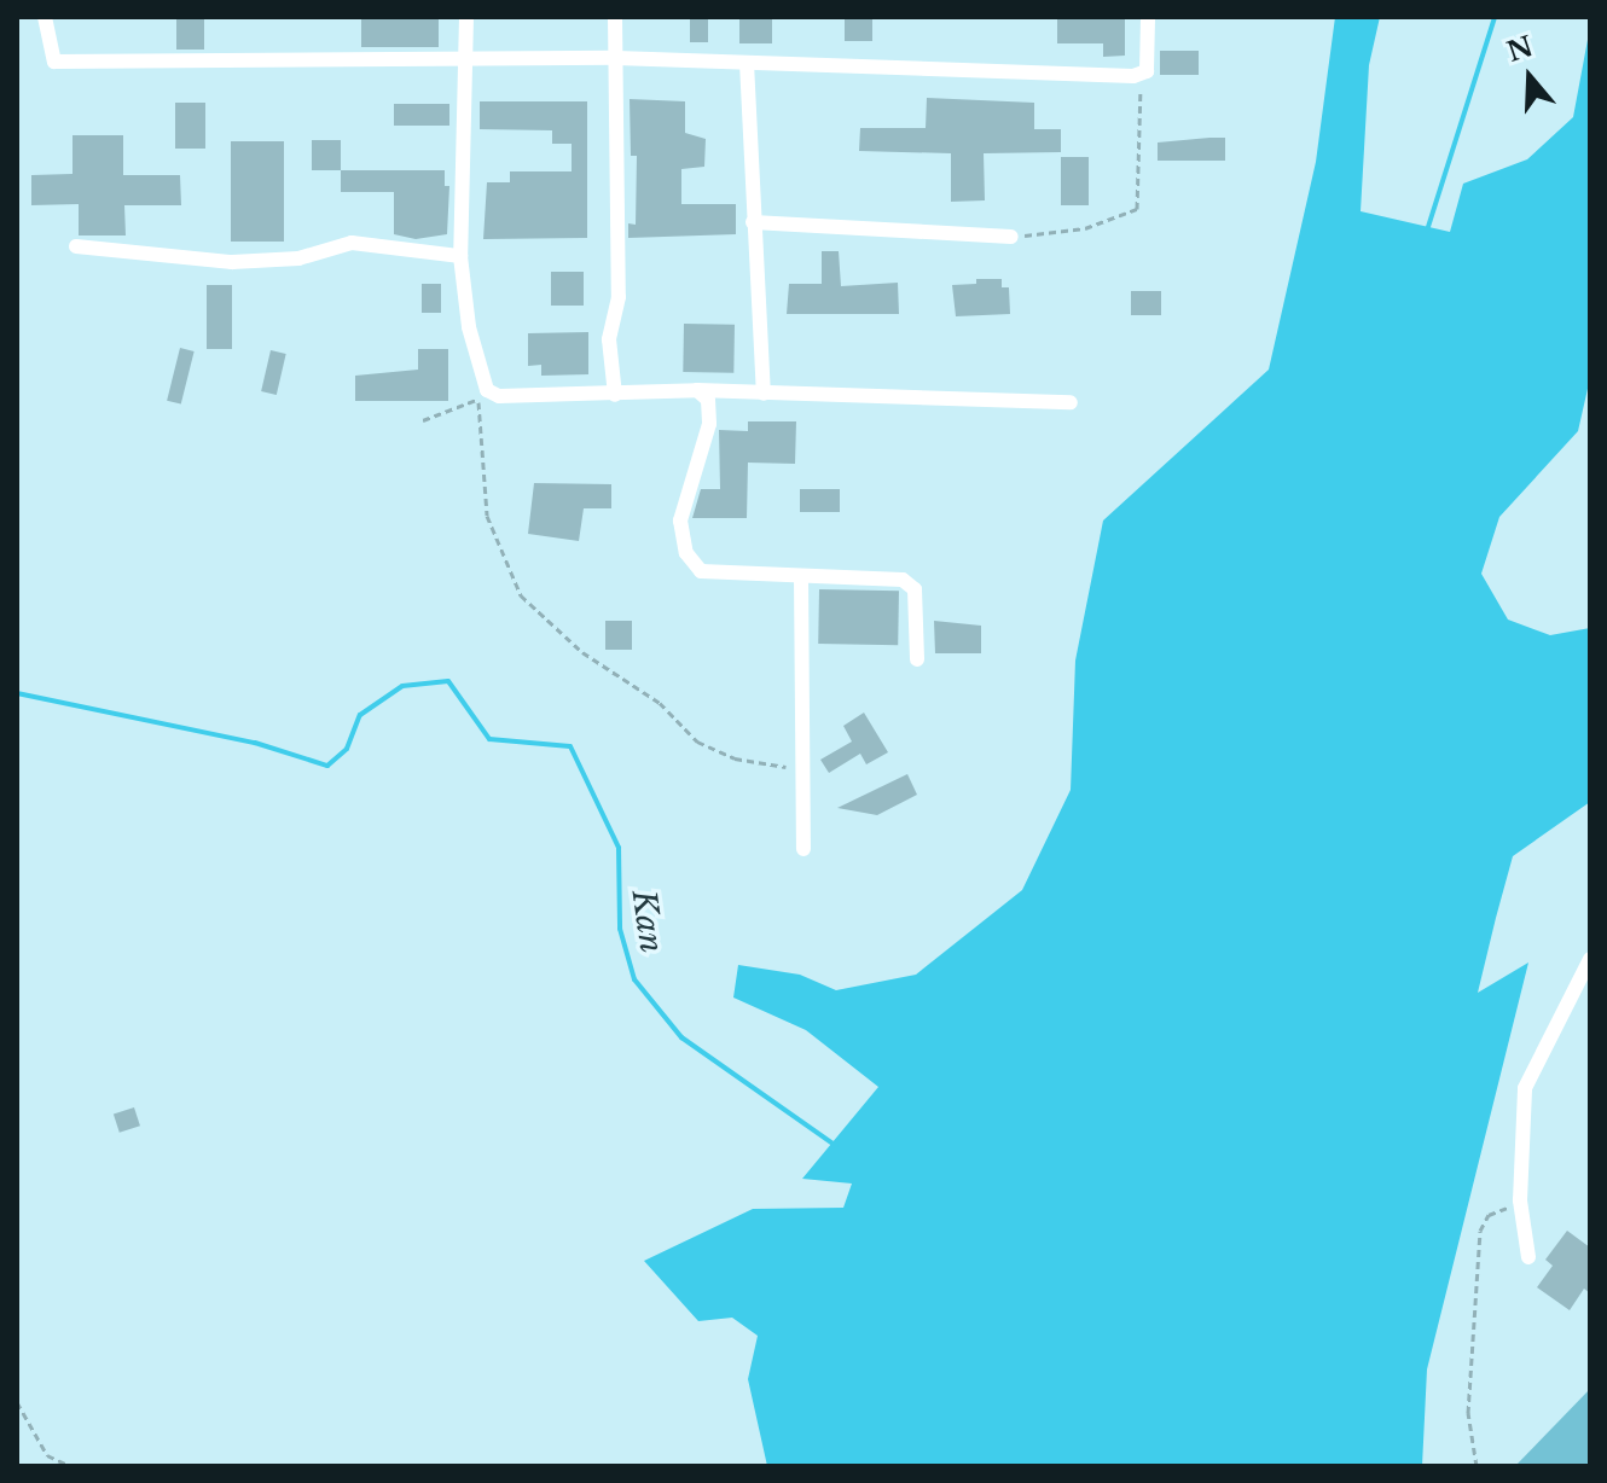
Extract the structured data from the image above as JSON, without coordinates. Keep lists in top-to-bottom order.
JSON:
{
  "water": ["Kan"],
  "north": "top"
}
